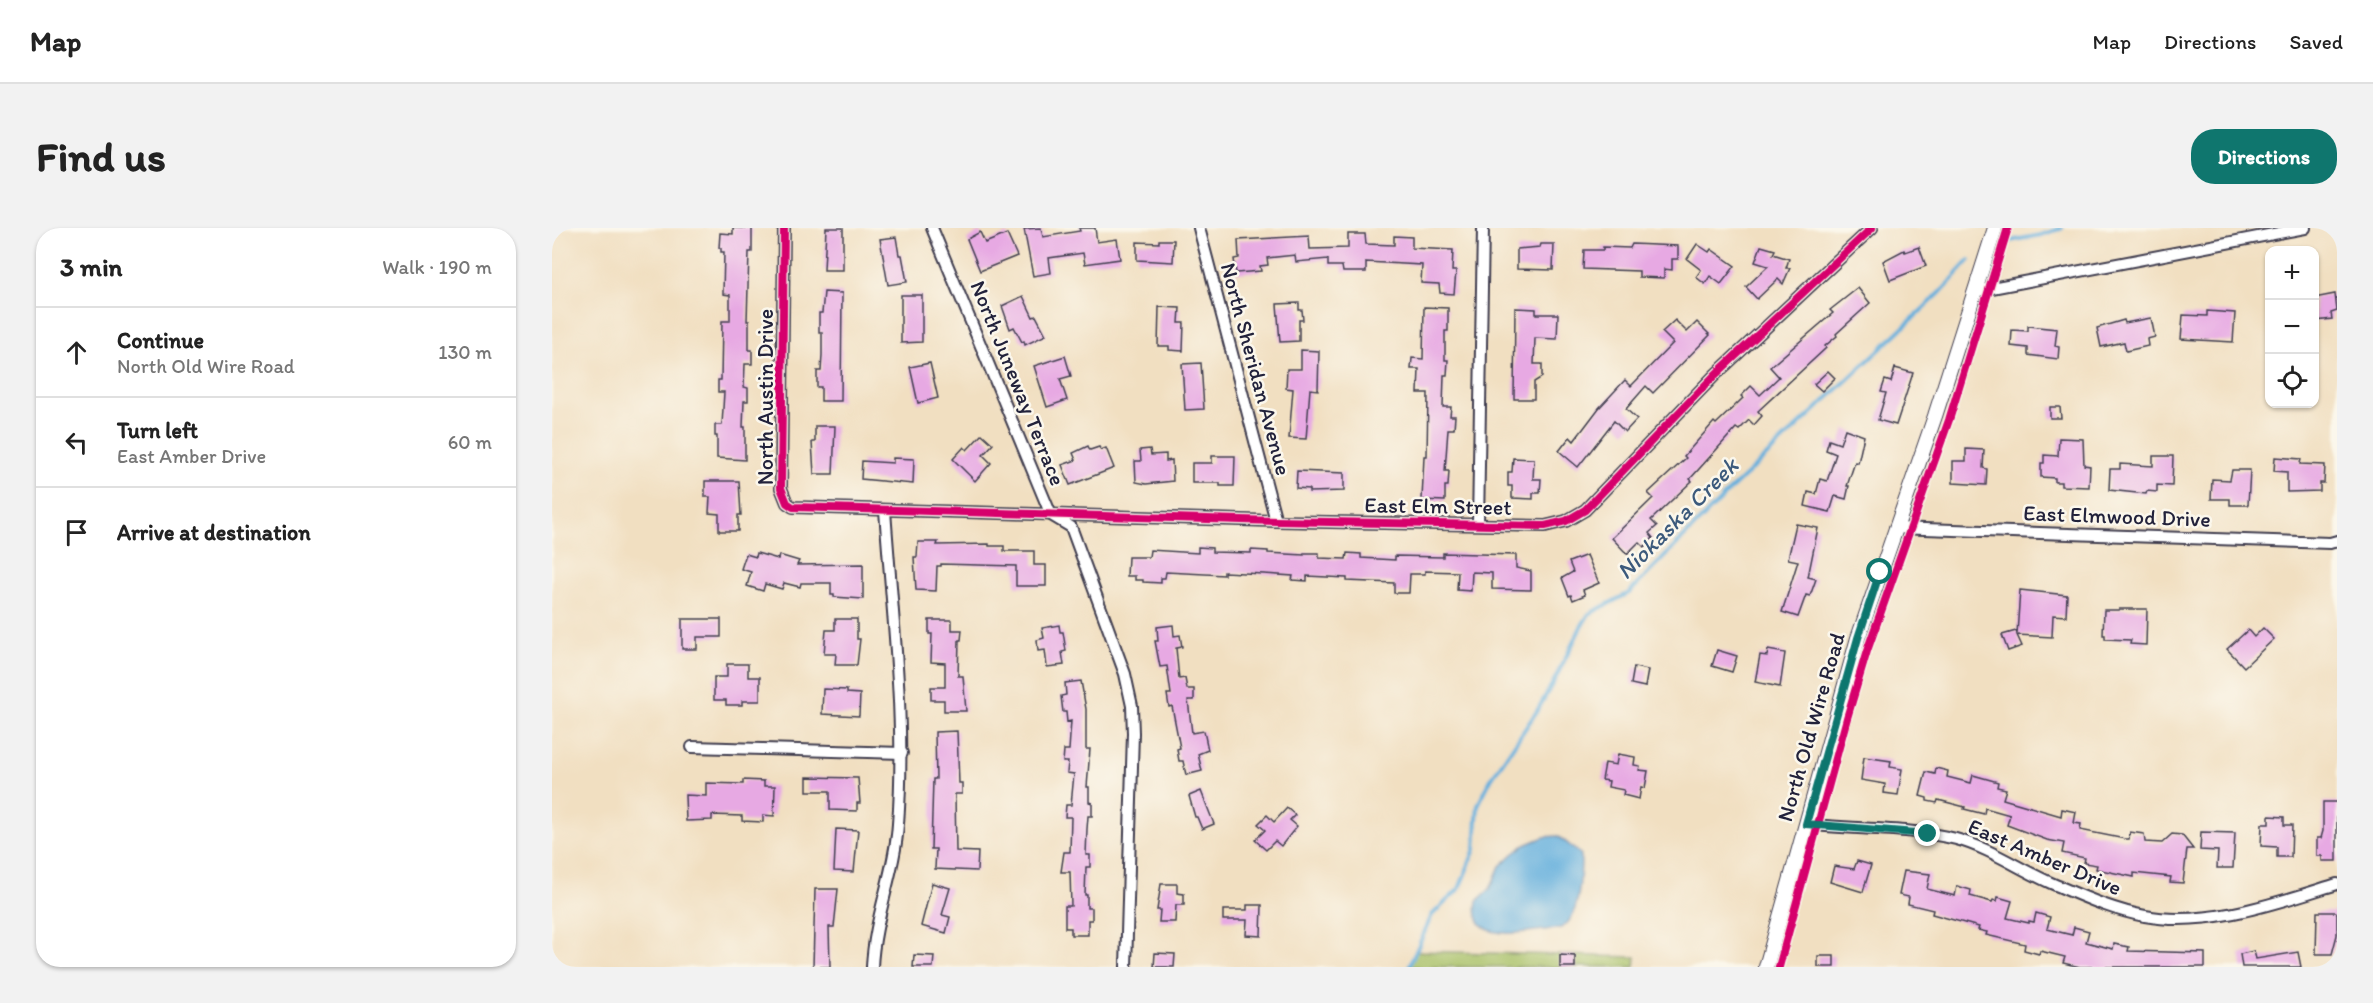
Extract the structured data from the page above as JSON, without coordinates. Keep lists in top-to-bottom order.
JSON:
{
  "streets": {
    "street": [
      "North Sheridan Avenue",
      "North Juneway Terrace",
      "North Austin Drive",
      "East Elm Street",
      "East Elmwood Drive",
      "North Old Wire Road",
      "East Amber Drive"
    ]
  },
  "crossings": [
    ["North Sheridan Avenue", "East Elm Street"],
    ["North Juneway Terrace", "East Elm Street"],
    ["North Austin Drive", "East Elm Street"],
    ["East Elmwood Drive", "North Old Wire Road"],
    ["North Old Wire Road", "East Amber Drive"]
  ],
  "water": ["Niokaska Creek"],
  "page": {
    "header": "Map",
    "nav": ["Map", "Directions", "Saved"],
    "buttons": "Directions",
    "title": "Find us",
    "heading": ["3 min", "Walk · 190 m"],
    "map_buttons": ["+", "−"],
    "list": [
      ["Continue", "North Old Wire Road", "130 m"],
      ["Turn left", "East Amber Drive", "60 m"],
      "Arrive at destination"
    ]
  }
}
